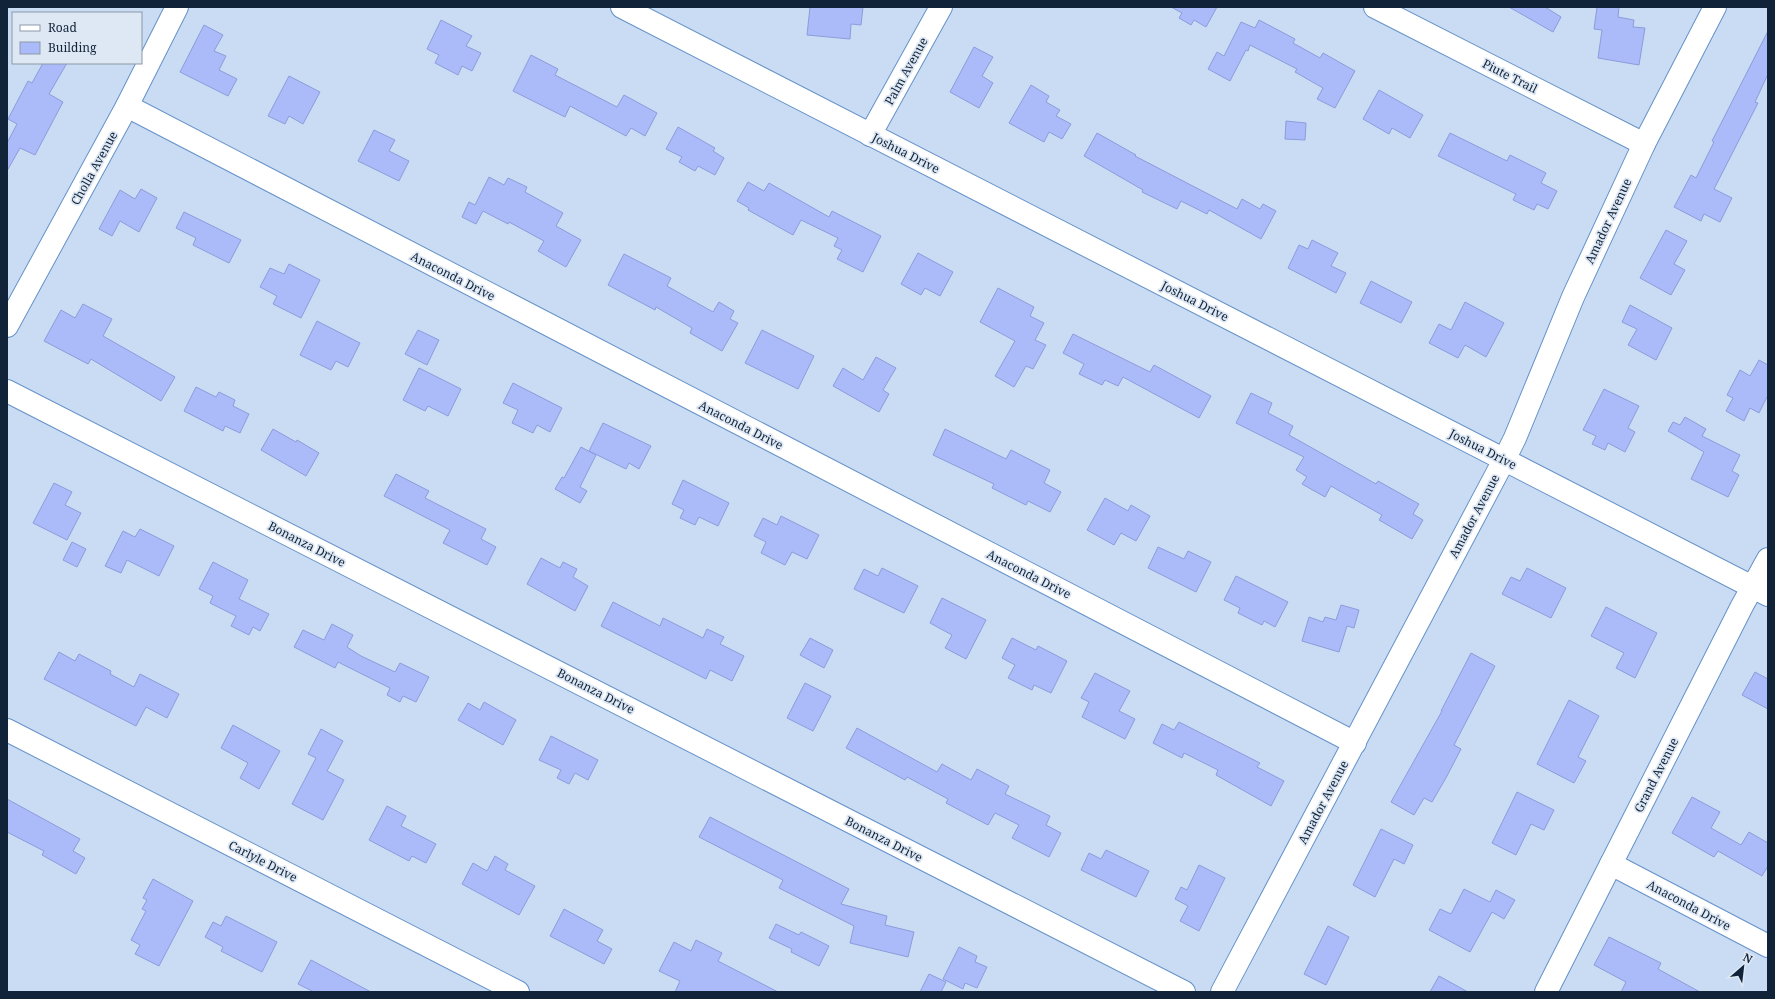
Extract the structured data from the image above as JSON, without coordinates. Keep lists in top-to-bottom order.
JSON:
{
  "streets": {
    "street": [
      "Palm Avenue",
      "Piute Trail",
      "Joshua Drive",
      "Cholla Avenue",
      "Amador Avenue",
      "Anaconda Drive",
      "Bonanza Drive",
      "Grand Avenue",
      "Carlyle Drive"
    ]
  },
  "crossings": [
    ["Palm Avenue", "Joshua Drive"],
    ["Piute Trail", "Amador Avenue"],
    ["Joshua Drive", "Amador Avenue"],
    ["Joshua Drive", "Grand Avenue"],
    ["Cholla Avenue", "Anaconda Drive"],
    ["Amador Avenue", "Anaconda Drive"],
    ["Anaconda Drive", "Grand Avenue"]
  ],
  "legend": ["Road", "Building"],
  "north": "top right"
}
